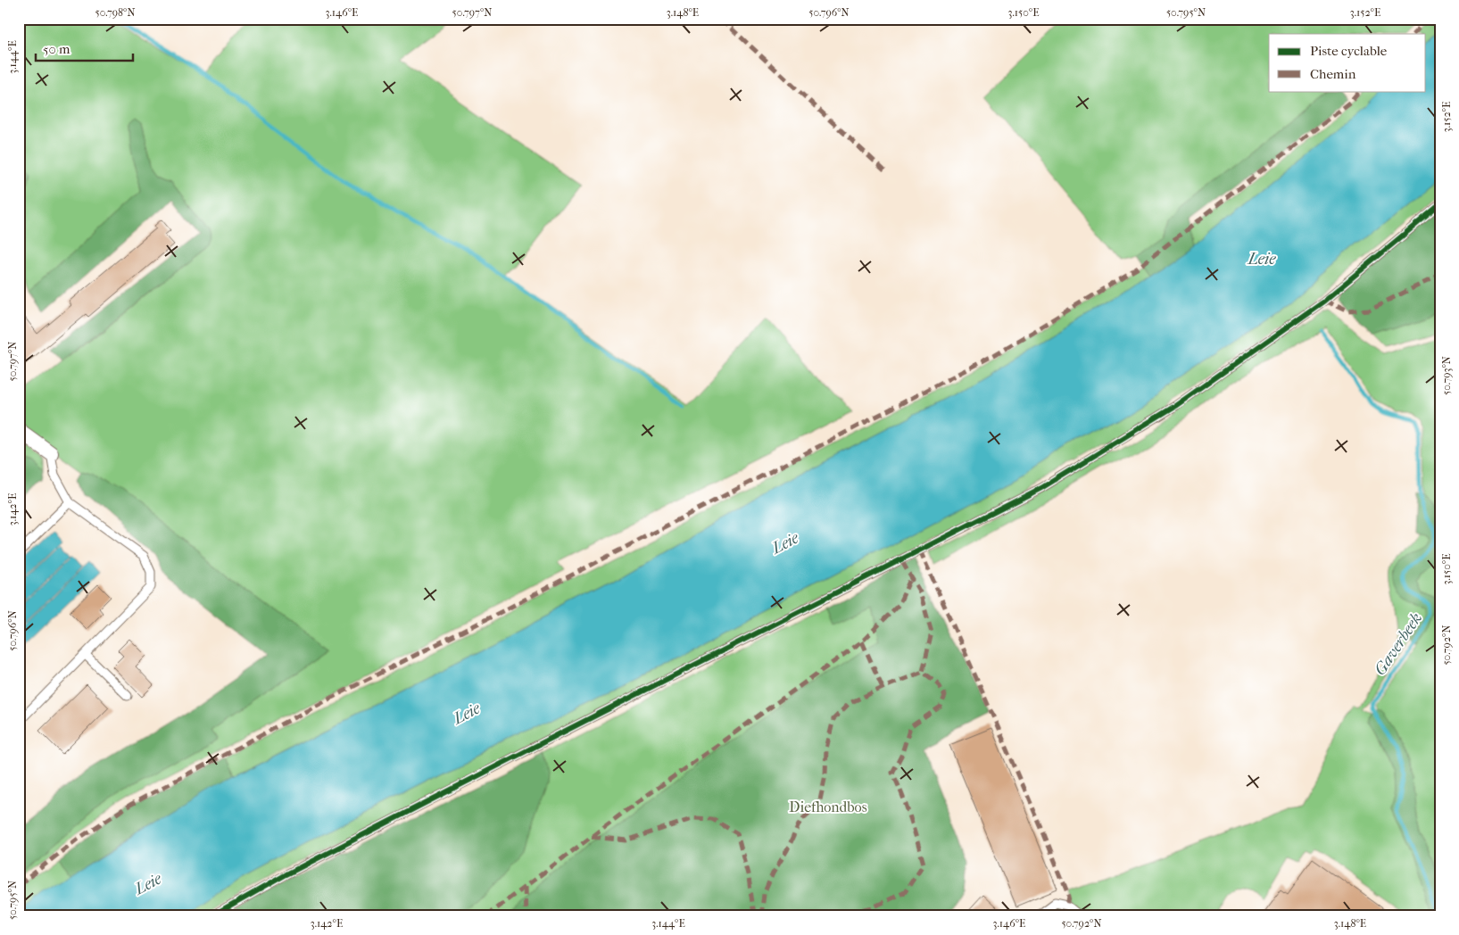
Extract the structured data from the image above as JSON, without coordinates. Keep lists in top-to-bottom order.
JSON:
{
  "water": ["Leie", "Gaverbeek"],
  "parks": ["Diefhondbos"],
  "legend": ["Piste cyclable", "Chemin"],
  "scale_bar": "50 m",
  "coordinates": [
    "50.798°N",
    "3.146°E",
    "50.797°N",
    "3.148°E",
    "50.796°N",
    "3.150°E",
    "50.795°N",
    "3.152°E",
    "3.144°E",
    "50.793°N",
    "3.142°E",
    "50.792°N"
  ]
}
